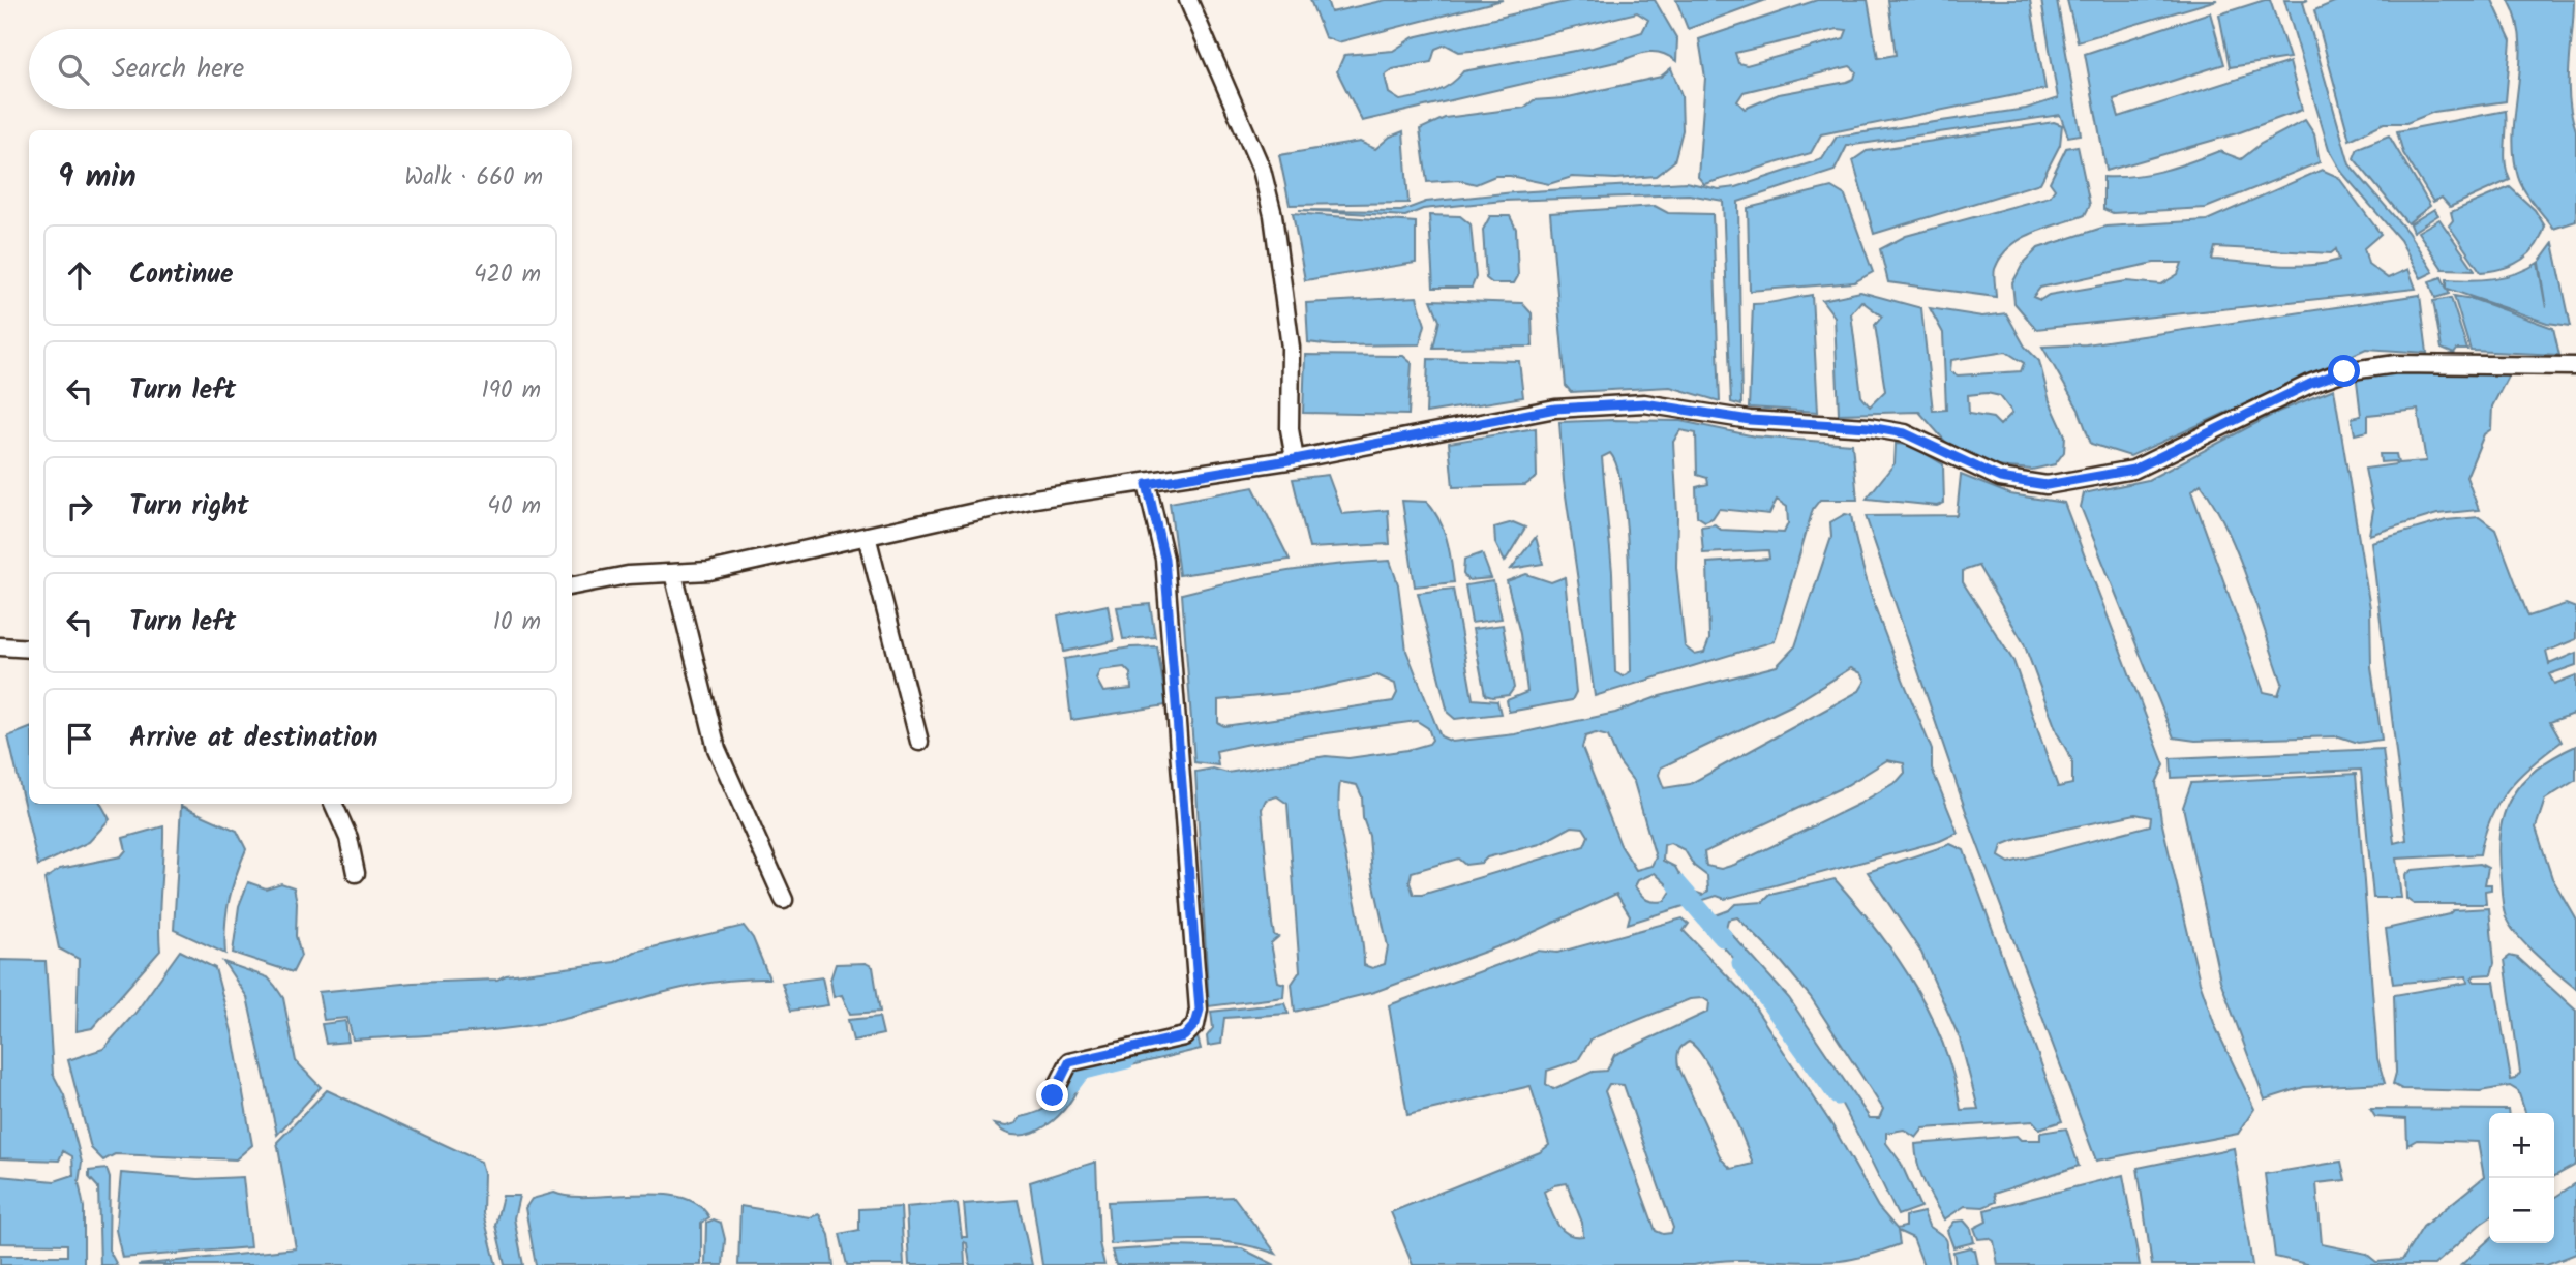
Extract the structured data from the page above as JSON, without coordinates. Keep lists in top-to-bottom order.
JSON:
{
  "page": {
    "search": "Search here",
    "heading": ["9 min", "Walk · 660 m"],
    "list": [
      ["Continue", "420 m"],
      ["Turn left", "190 m"],
      ["Turn right", "40 m"],
      ["Turn left", "10 m"],
      "Arrive at destination"
    ],
    "map_buttons": ["+", "−"]
  }
}
